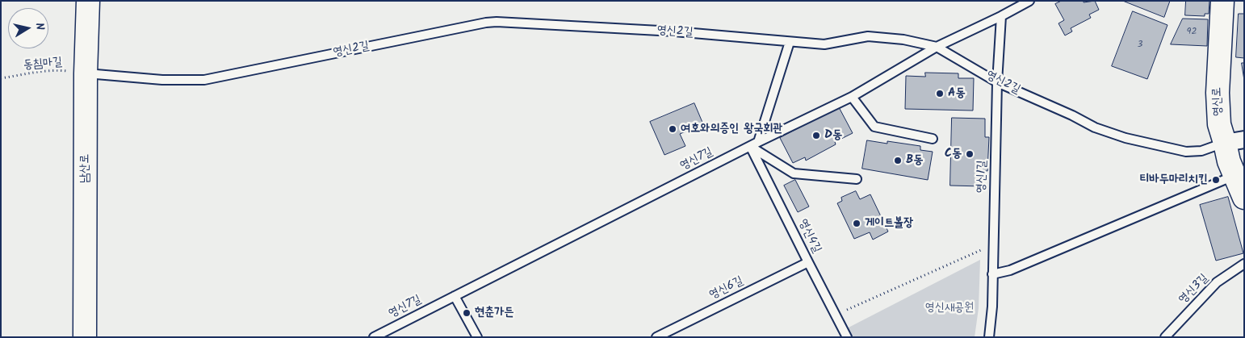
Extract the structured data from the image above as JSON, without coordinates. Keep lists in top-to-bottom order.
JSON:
{
  "streets": {
    "main road": ["영신로", "남산로"],
    "lane": [
      "영신2길",
      "영신7길",
      "영신1길",
      "영신4길",
      "영신6길",
      "영신3길"
    ],
    "path": ["동침마길"]
  },
  "crossings": [
    ["영신2길", "동침마길"],
    ["영신2길", "영신로"],
    ["영신2길", "영신7길"],
    ["영신2길", "남산로"],
    ["영신2길", "영신1길"],
    ["동침마길", "남산로"],
    ["영신7길", "영신1길"],
    ["영신7길", "영신4길"],
    ["영신4길", "영신6길"]
  ],
  "parks": ["영신새공원"],
  "places": [
    "A동",
    "여호와의증인 왕국회관",
    "D동",
    "C동",
    "B동",
    "티바두마리치킨",
    "게이트볼장",
    "현춘가든"
  ],
  "house_numbers": ["92", "3"],
  "north": "right"
}
